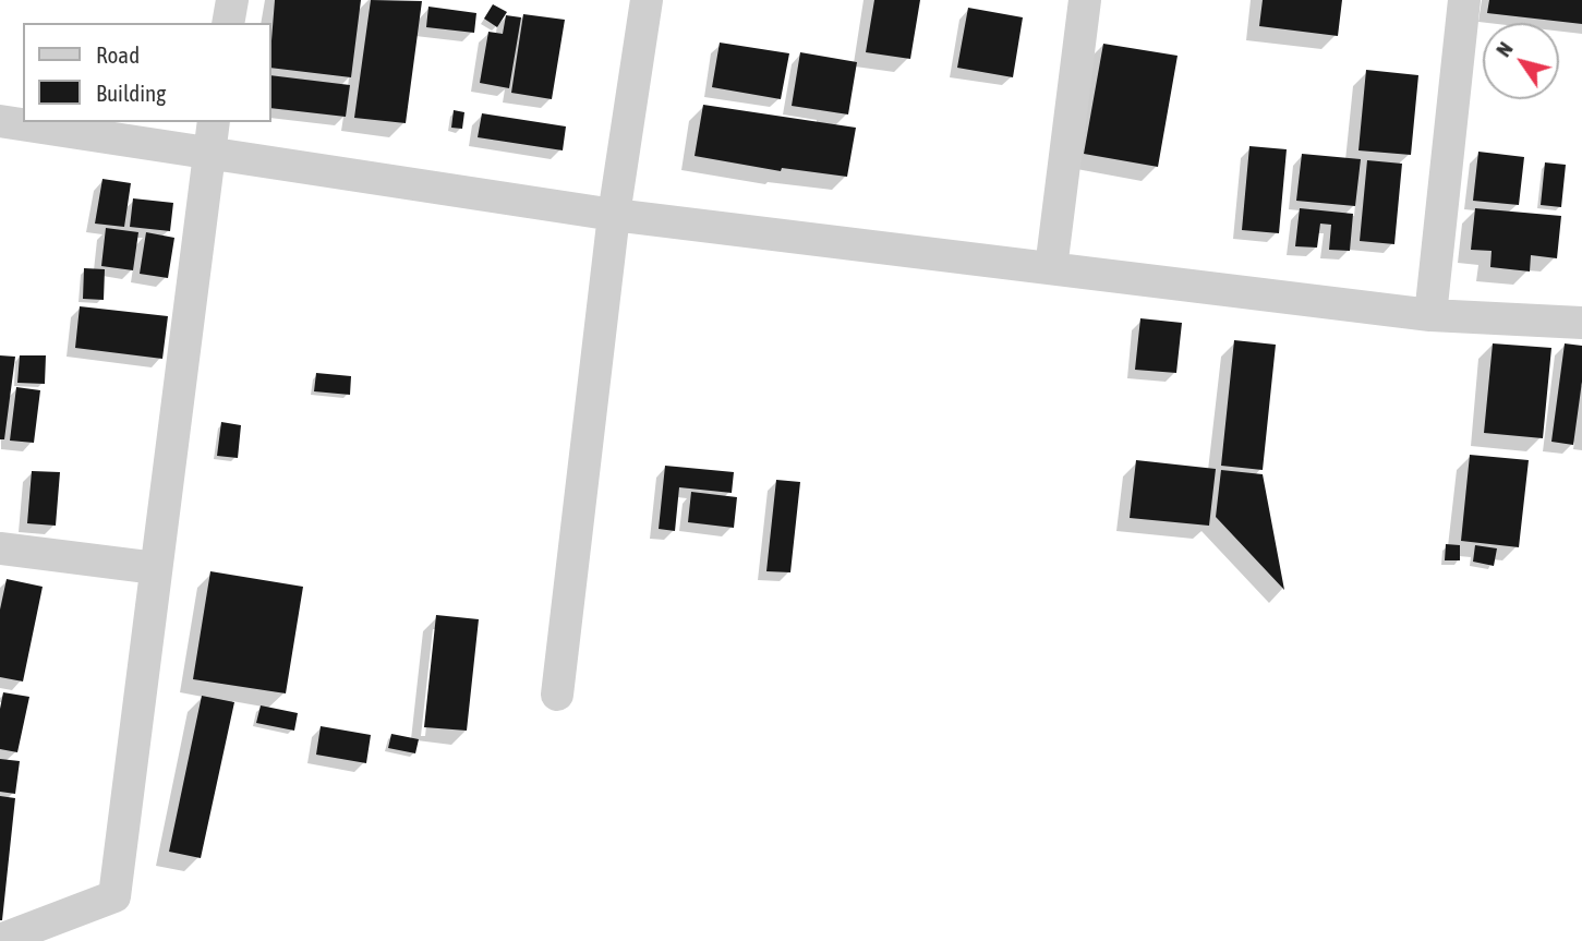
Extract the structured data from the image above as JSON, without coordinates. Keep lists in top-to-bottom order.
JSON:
{
  "legend": ["Road", "Building"],
  "north": "top left"
}
